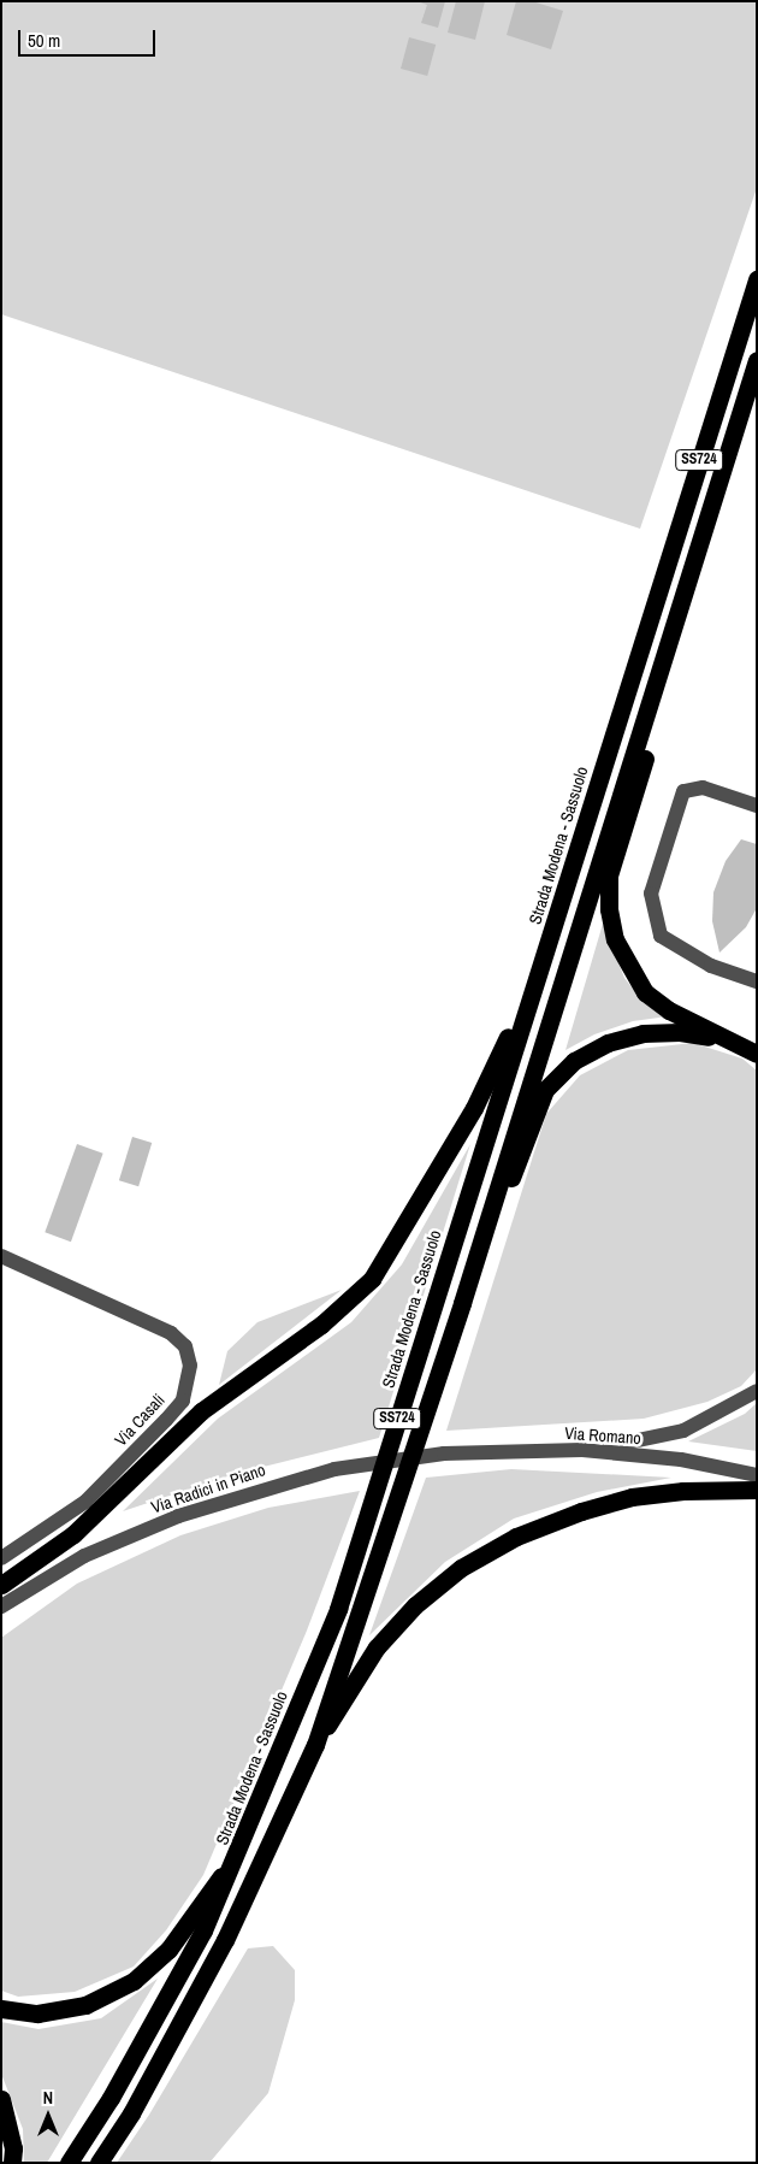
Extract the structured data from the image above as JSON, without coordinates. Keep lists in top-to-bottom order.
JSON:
{
  "streets": {
    "highway": ["SS724", "Strada Modena - Sassuolo"],
    "street": ["Via Casali", "Via Romano", "Via Radici in Piano"]
  },
  "crossings": [
    ["Via Romano", "Via Radici in Piano"]
  ],
  "scale_bar": "50 m",
  "north": "top"
}
